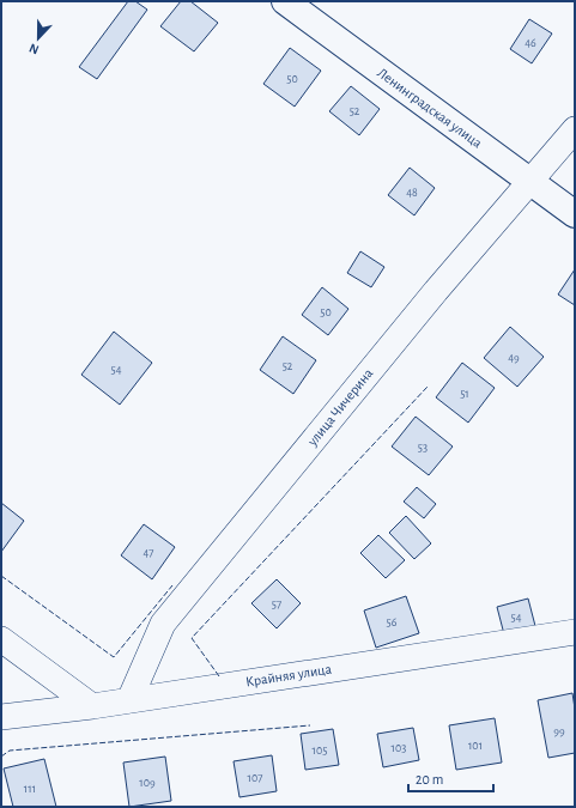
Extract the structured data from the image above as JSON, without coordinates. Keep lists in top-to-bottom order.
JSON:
{
  "streets": {
    "street": ["Ленинградская улица", "улица Чичерина", "Крайняя улица"]
  },
  "crossings": [
    ["Ленинградская улица", "улица Чичерина"],
    ["улица Чичерина", "Крайняя улица"]
  ],
  "house_numbers": [
    "46",
    "50",
    "52",
    "48",
    "50",
    "49",
    "52",
    "54",
    "51",
    "53",
    "47",
    "57",
    "54",
    "56",
    "99",
    "101",
    "103",
    "105",
    "107",
    "109",
    "111"
  ],
  "scale_bar": "20 m",
  "north": "bottom"
}
